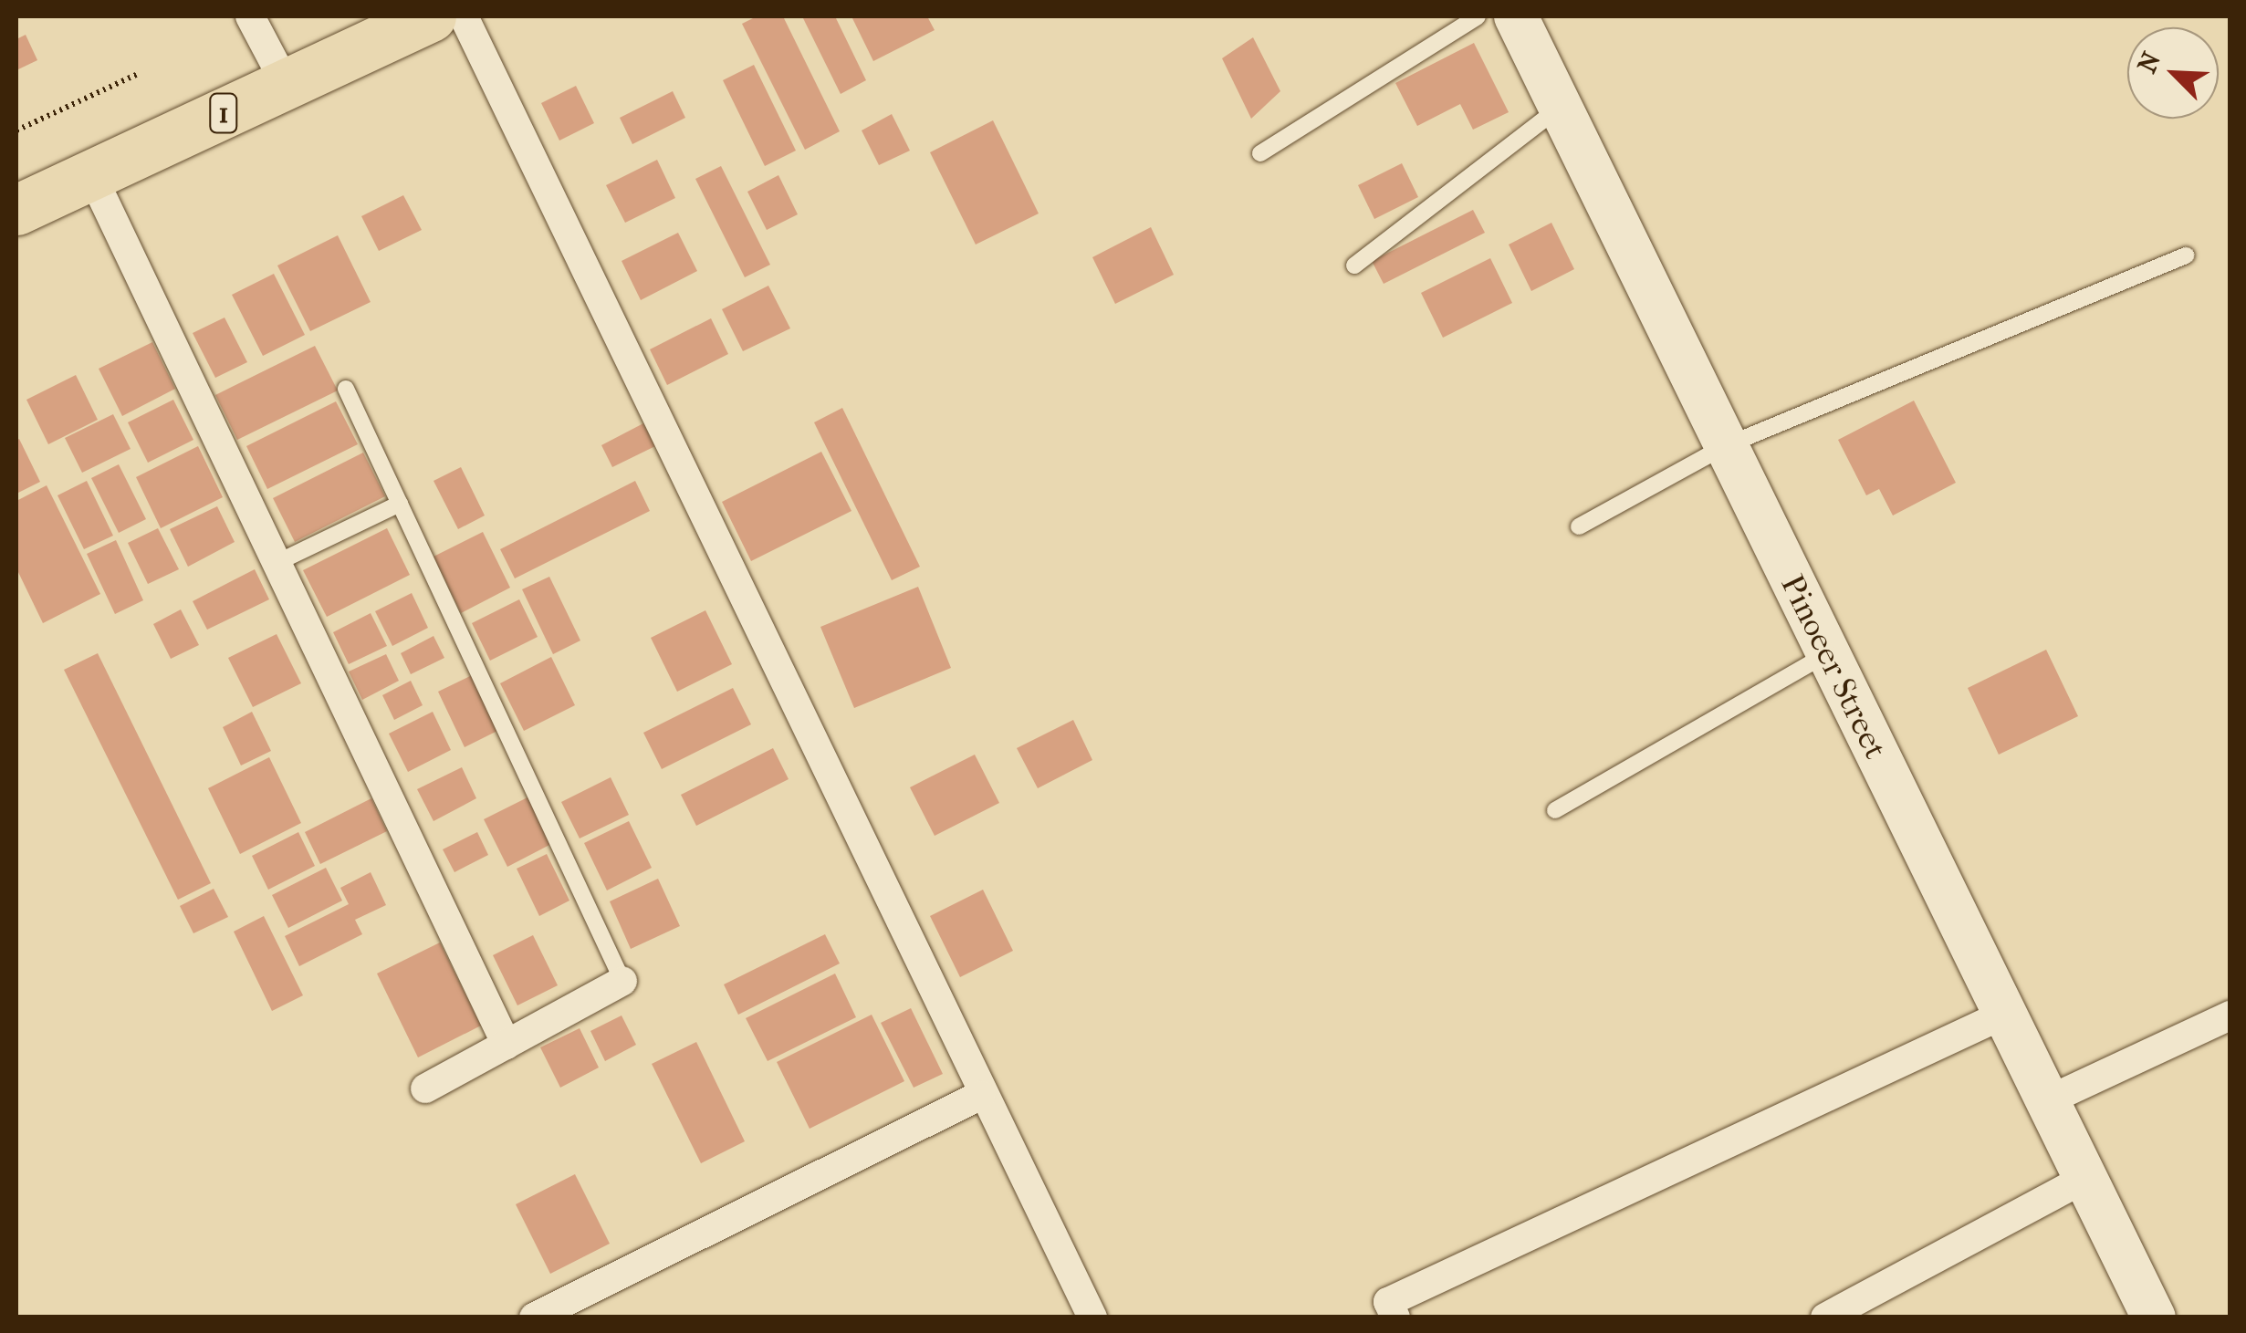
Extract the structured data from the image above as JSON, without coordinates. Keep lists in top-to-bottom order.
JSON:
{
  "streets": {
    "highway": ["1"],
    "main road": ["Pinoeer Street"]
  },
  "north": "top left"
}
